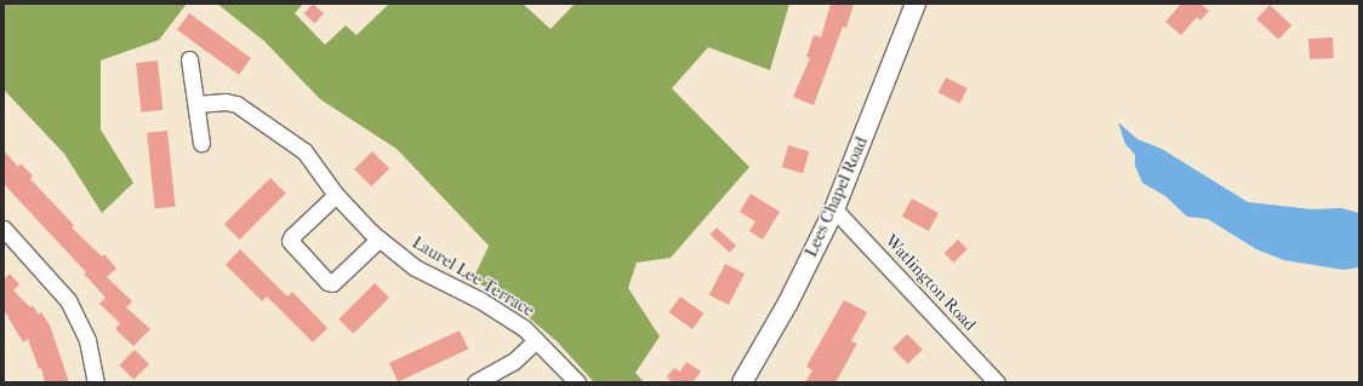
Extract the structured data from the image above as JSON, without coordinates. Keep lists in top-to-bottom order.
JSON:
{
  "streets": {
    "main road": ["Lees Chapel Road"],
    "street": ["Laurel Lee Terrace", "Watlington Road"]
  },
  "crossings": [
    ["Lees Chapel Road", "Watlington Road"]
  ]
}
